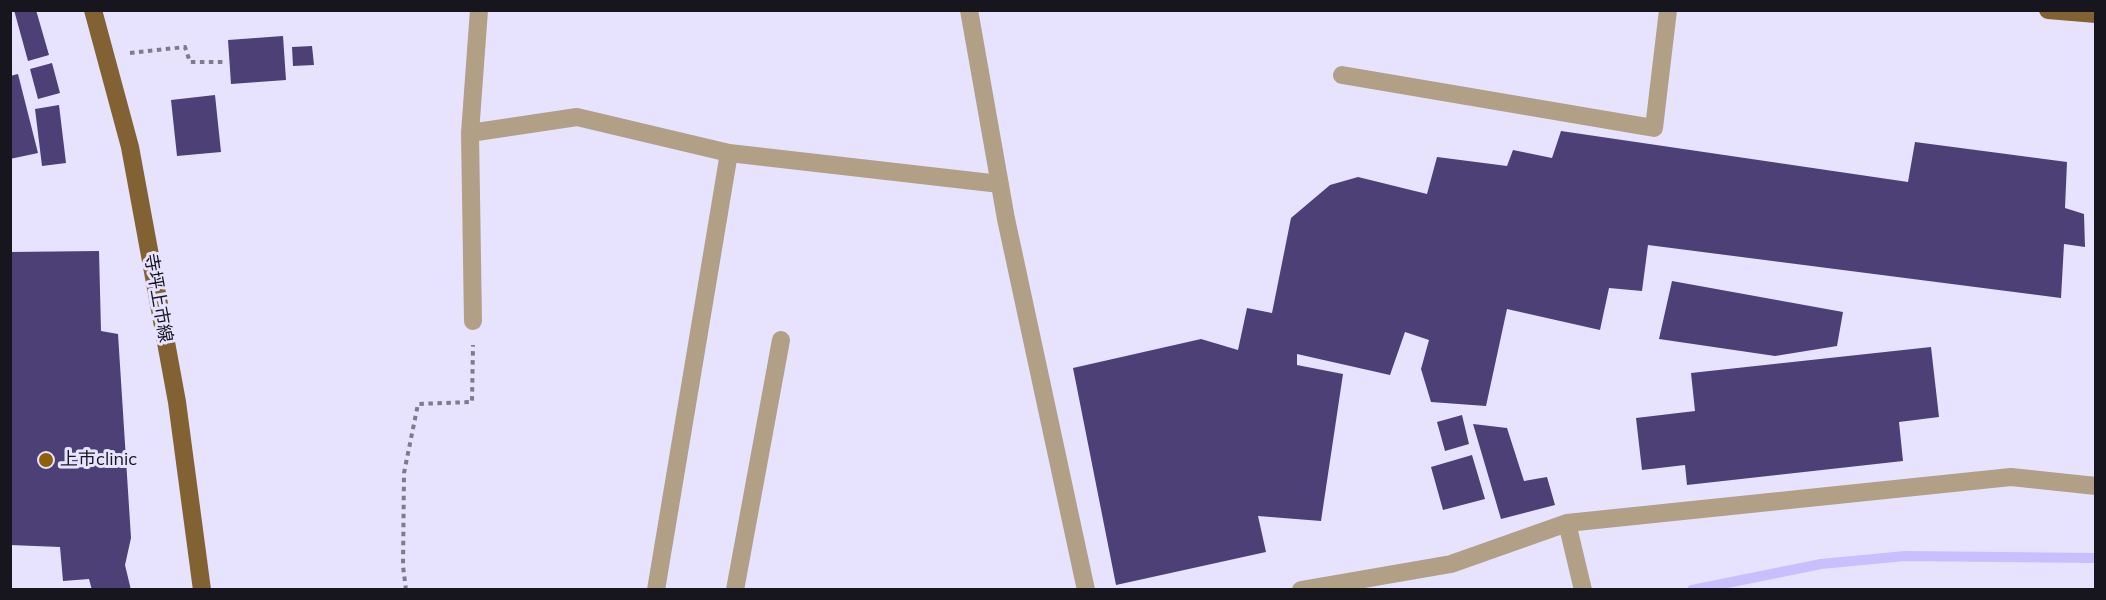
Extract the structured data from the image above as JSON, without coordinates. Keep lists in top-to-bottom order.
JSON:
{
  "streets": {
    "main road": ["寺坪上市線"]
  },
  "places": ["上市clinic"]
}
